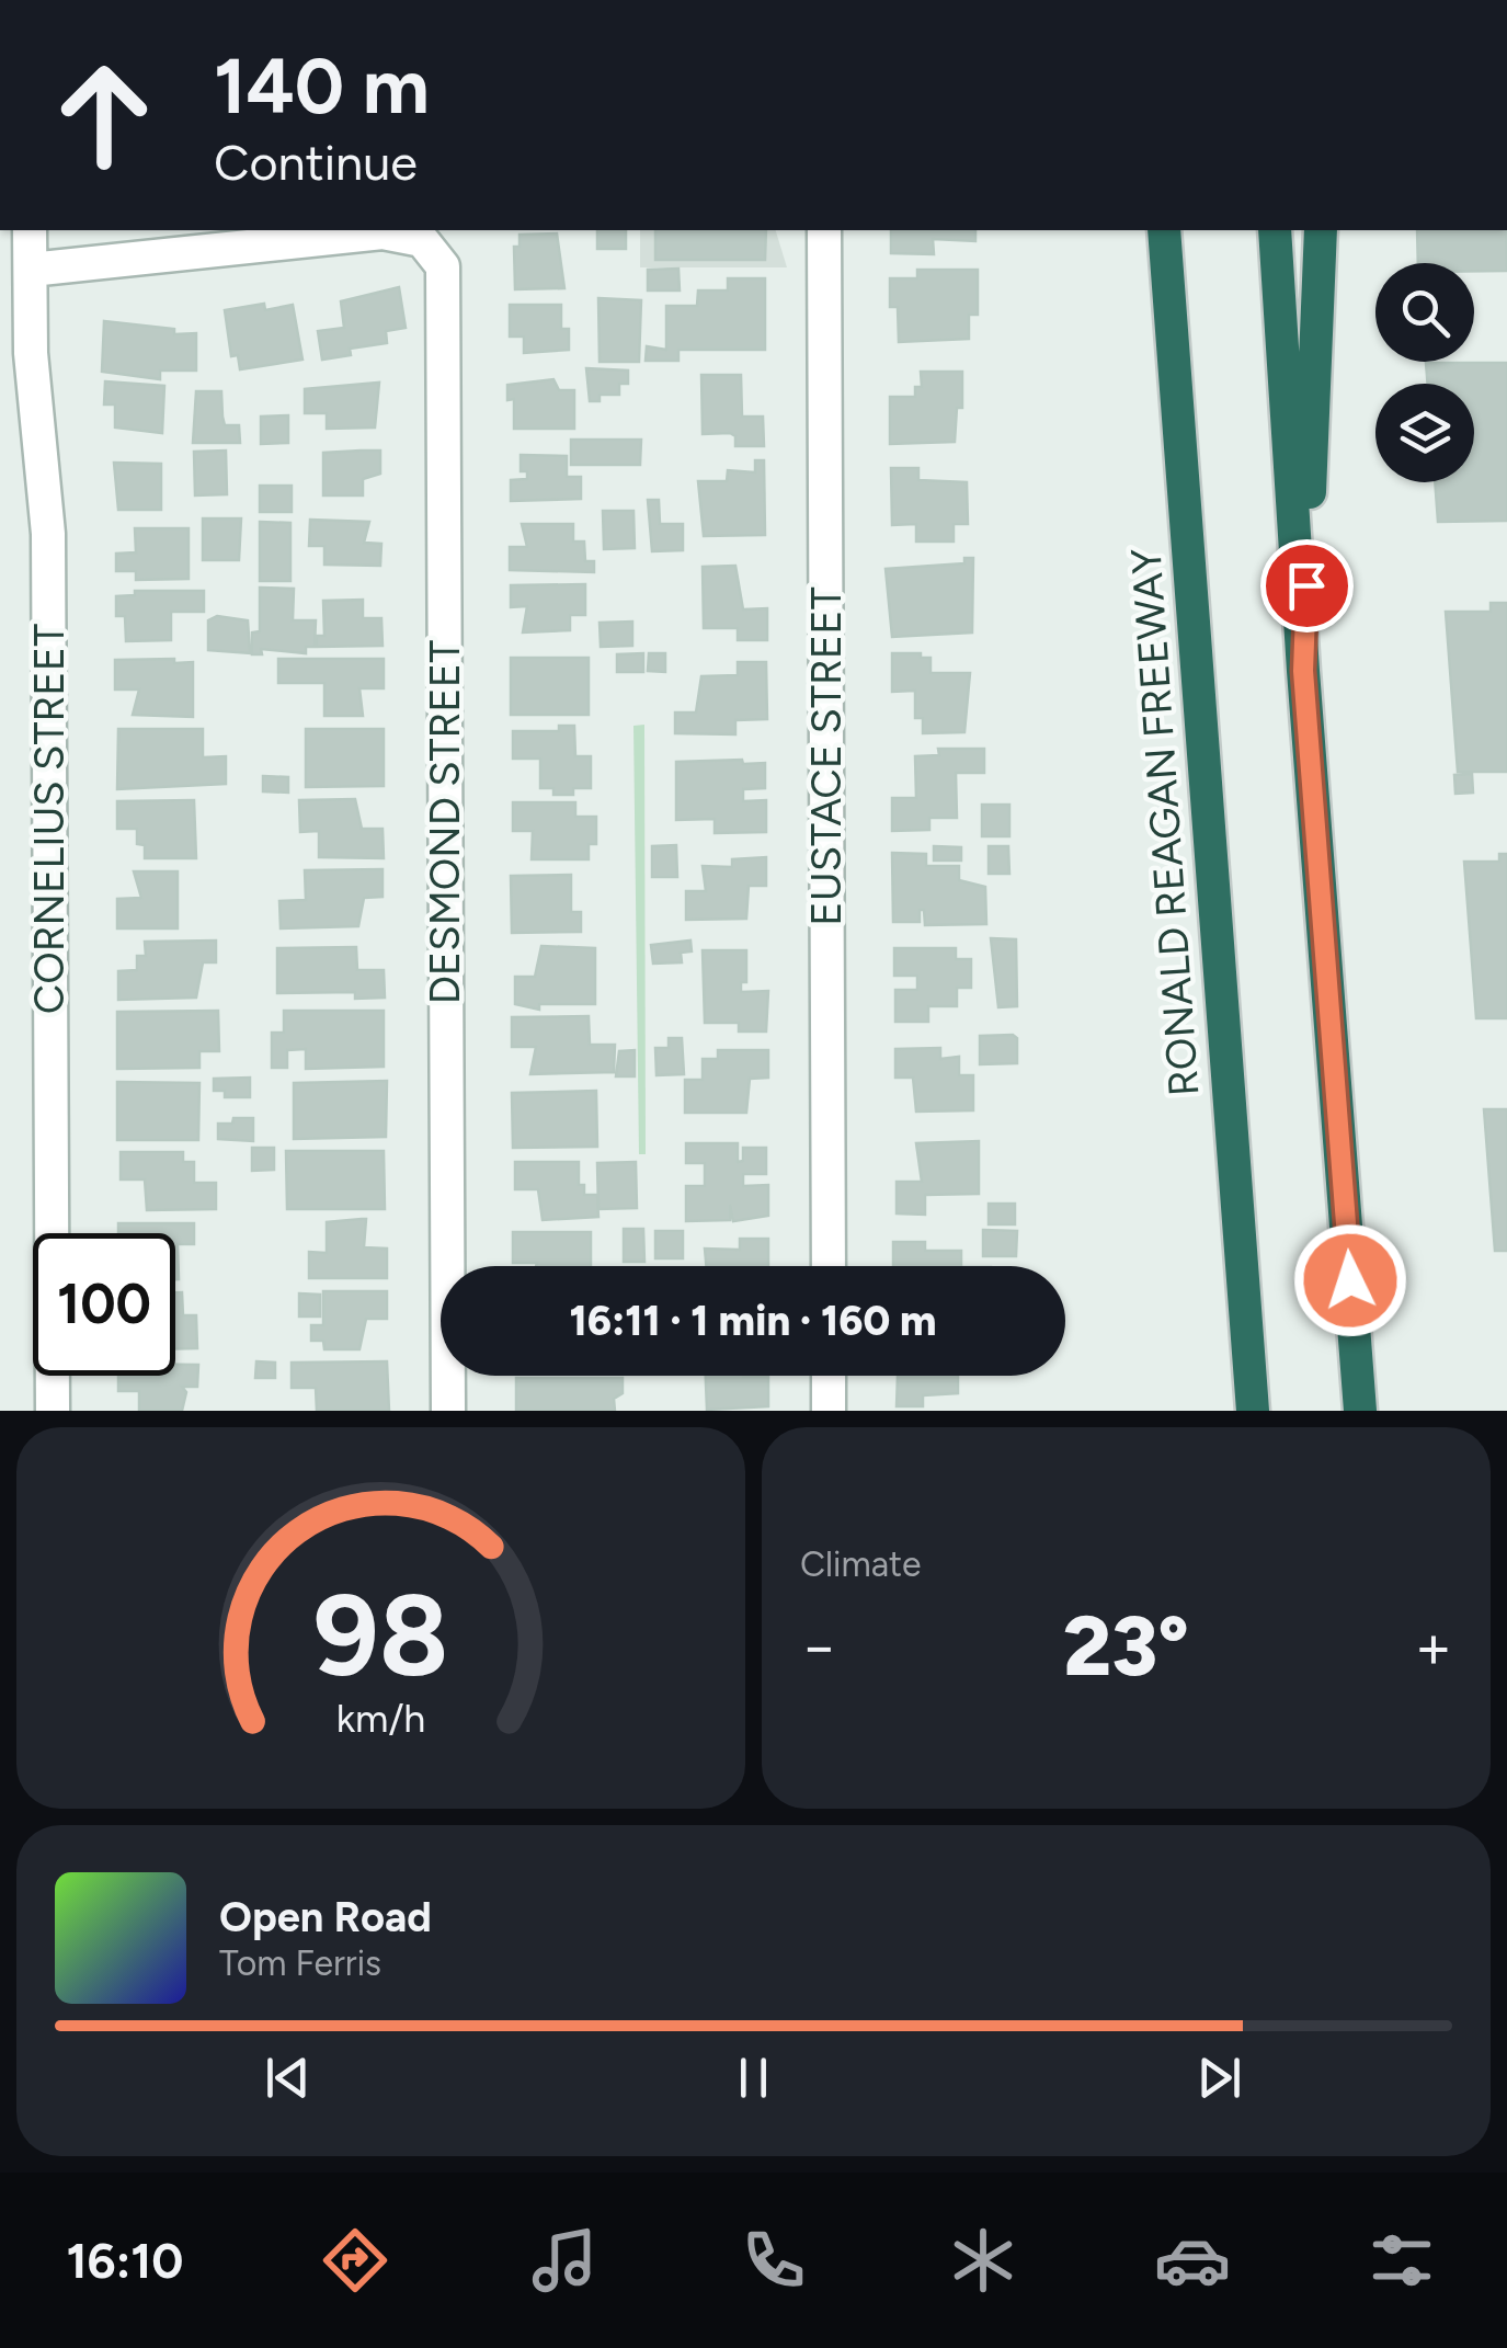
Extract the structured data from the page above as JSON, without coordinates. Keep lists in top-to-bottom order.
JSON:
{
  "streets": {
    "highway": ["RONALD REAGAN FREEWAY"],
    "street": ["EUSTACE STREET", "CORNELIUS STREET", "DESMOND STREET"]
  },
  "crossings": [
    ["CORNELIUS STREET", "DESMOND STREET"]
  ],
  "page": {
    "turn": ["140 m", "Continue"],
    "limit": "100",
    "trip": "16:11 · 1 min · 160 m",
    "tile": "Climate",
    "heat": ["−", "23°", "+"],
    "song": ["Open Road", "Tom Ferris"],
    "tabs": "16:10",
    "gauge": ["98", "km/h"]
  }
}
